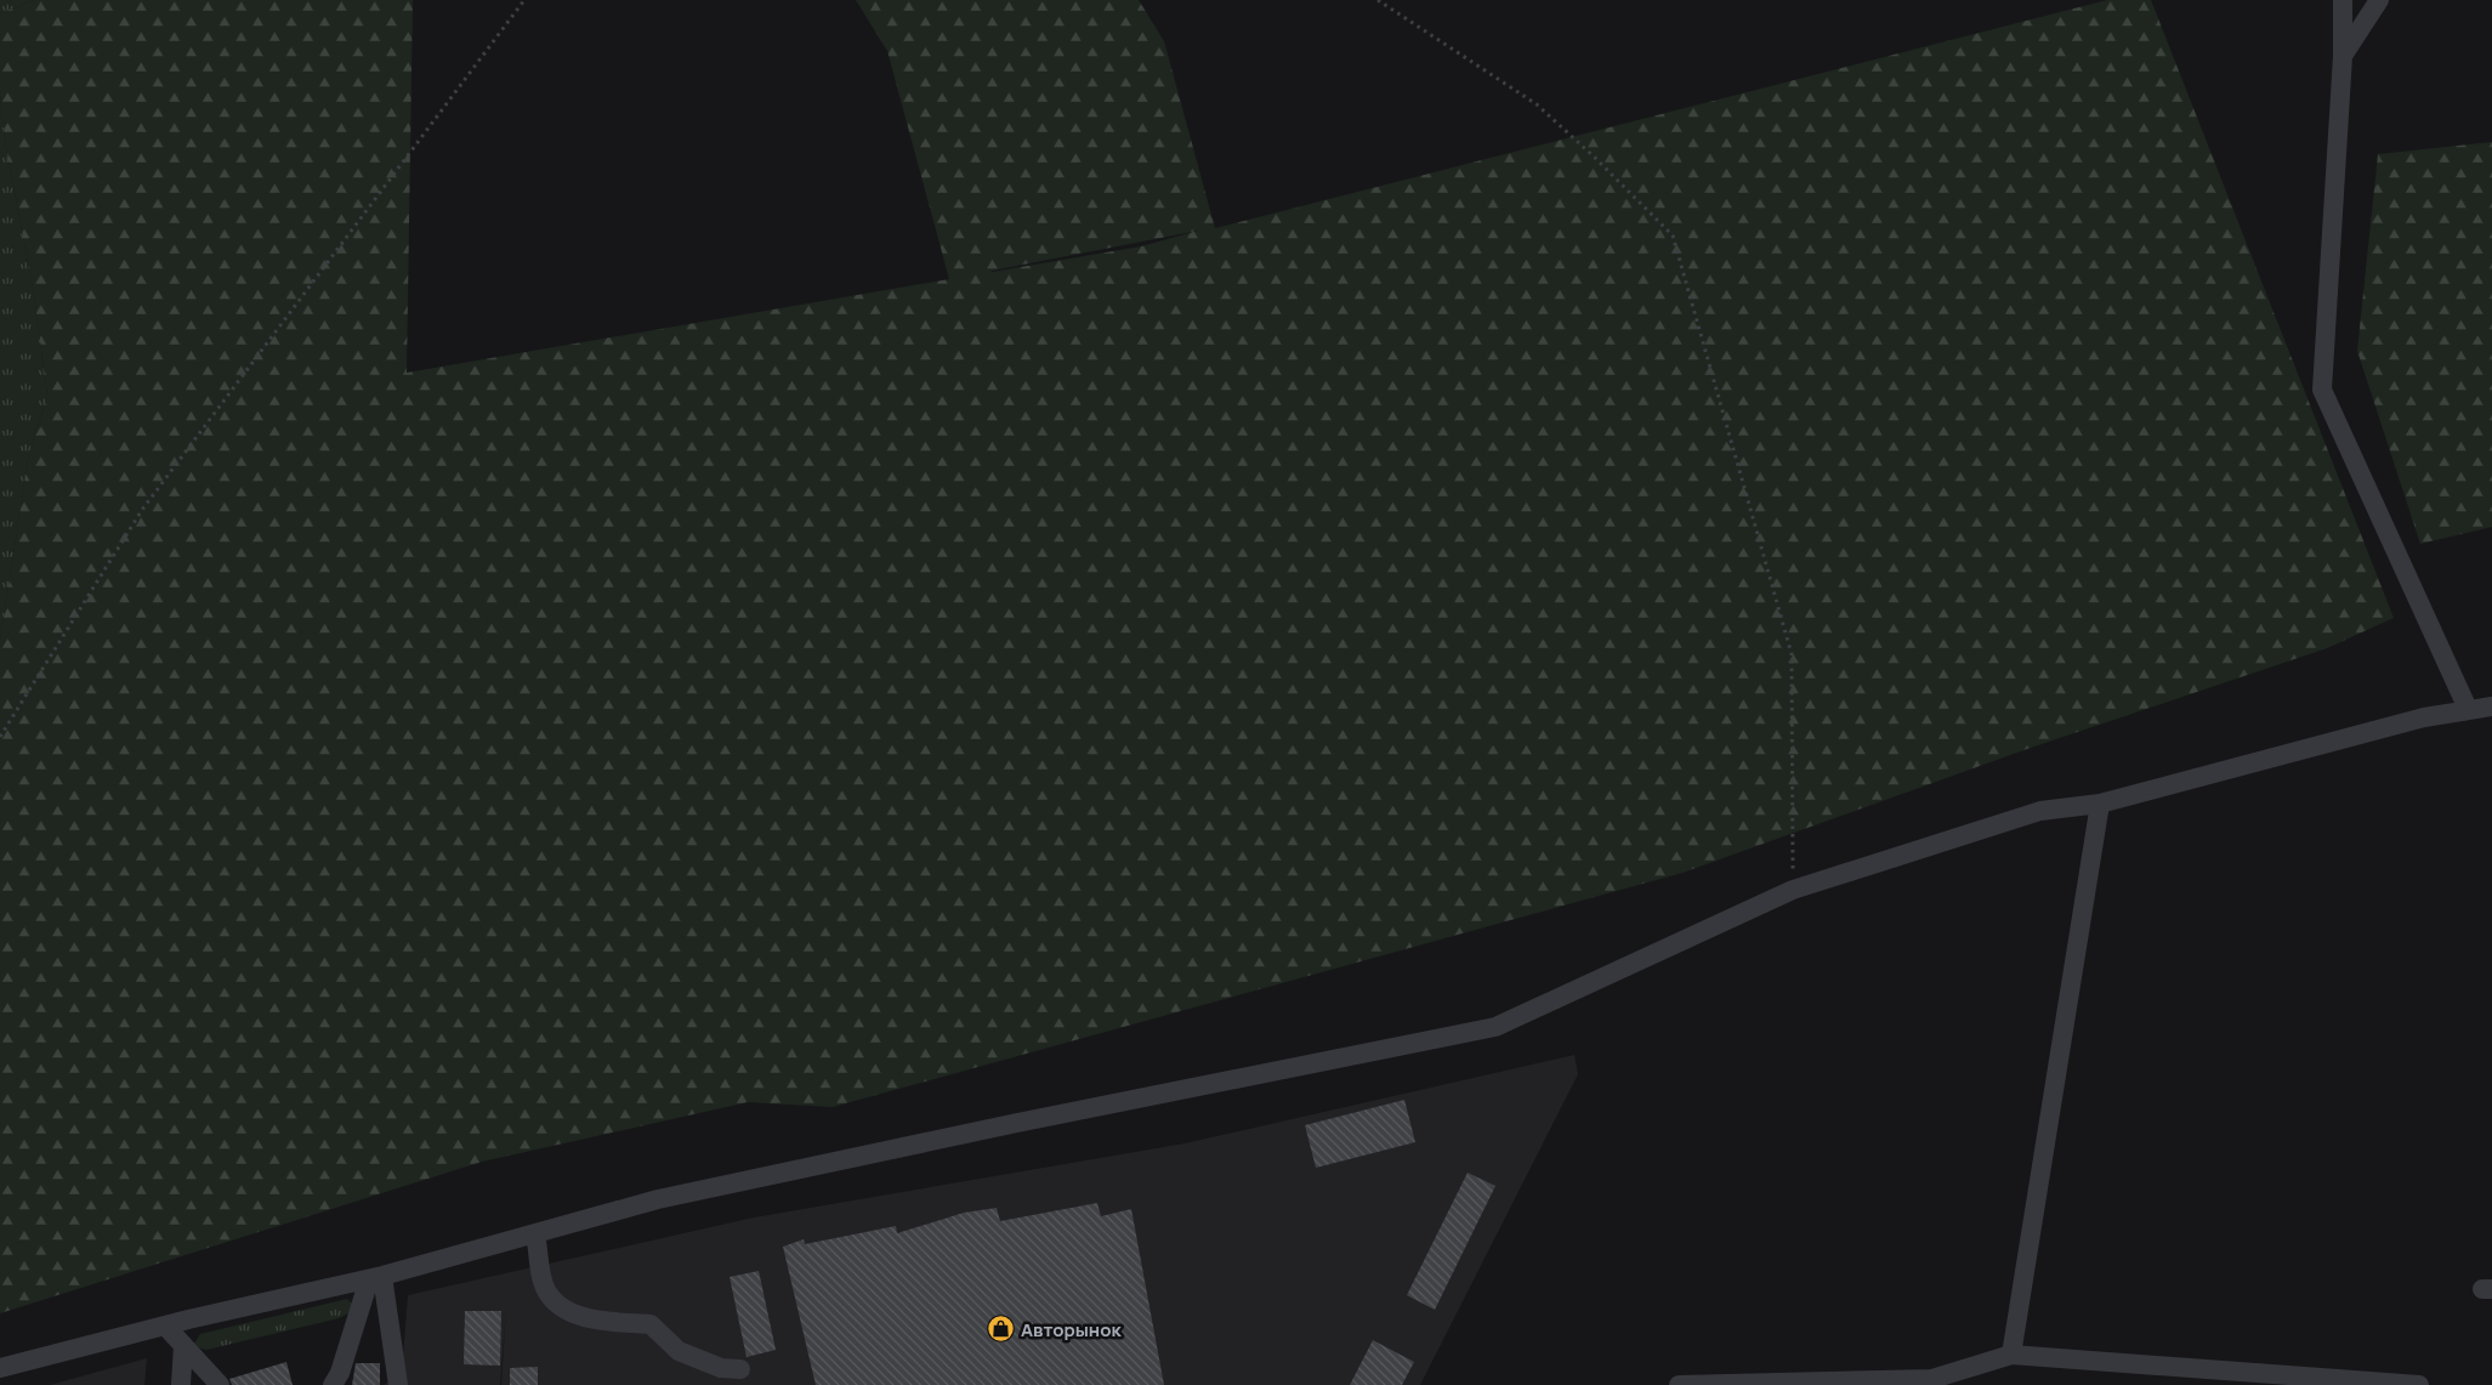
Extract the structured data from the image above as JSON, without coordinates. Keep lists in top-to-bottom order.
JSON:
{
  "places": {
    "shop": ["Авторынок"]
  }
}
